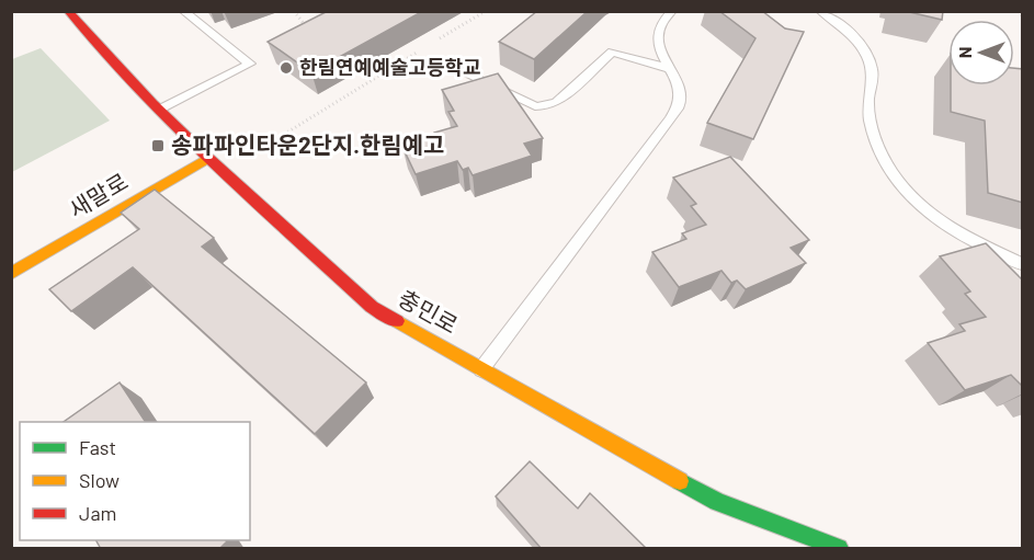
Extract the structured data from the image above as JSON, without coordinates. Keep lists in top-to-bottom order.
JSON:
{
  "streets": {
    "street": ["새말로", "충민로"]
  },
  "crossings": [
    ["새말로", "충민로"]
  ],
  "places": {
    "other": ["한림연예예술고등학교"],
    "transit": ["송파파인타운2단지.한림예고"]
  },
  "legend": ["Fast", "Slow", "Jam"],
  "north": "left"
}
